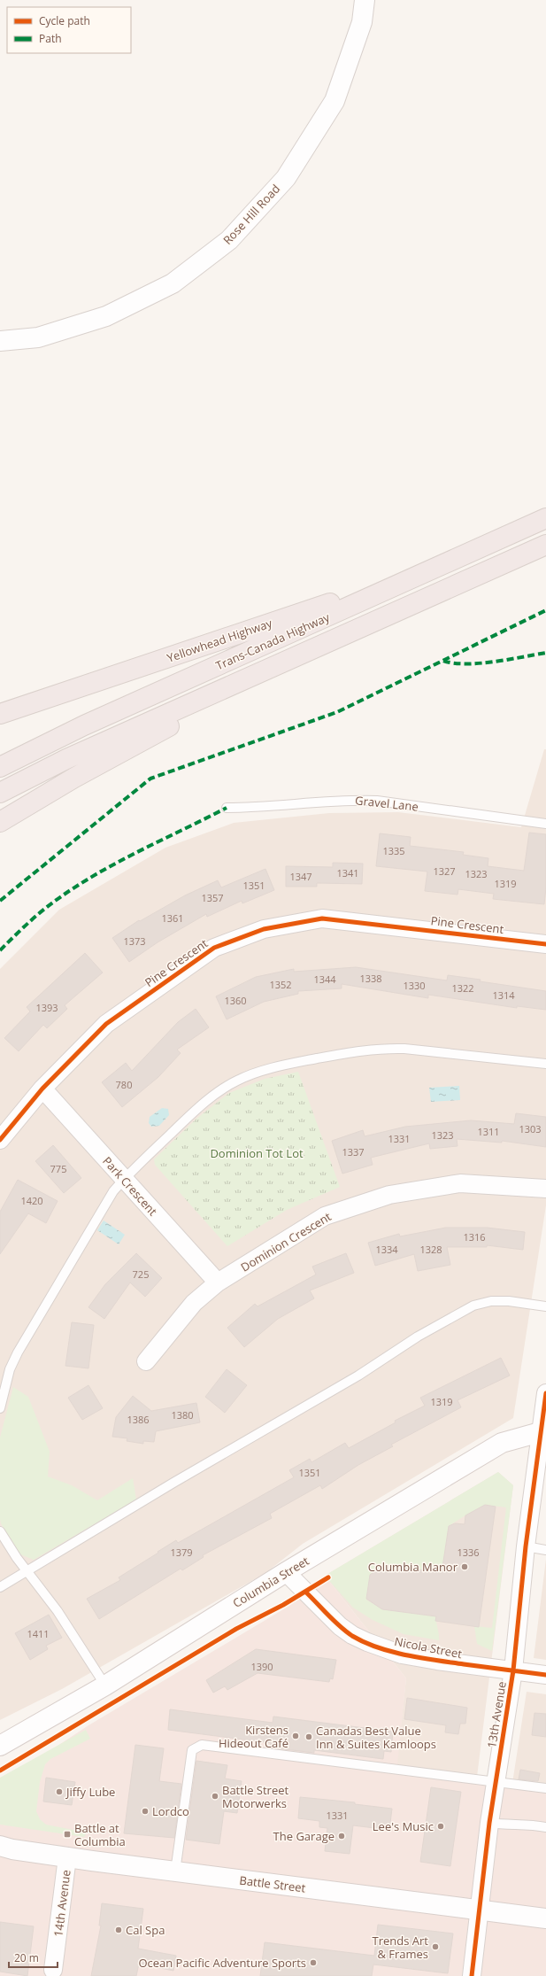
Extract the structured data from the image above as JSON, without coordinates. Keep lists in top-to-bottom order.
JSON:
{
  "streets": {
    "highway": ["Yellowhead Highway", "Trans-Canada Highway"],
    "main road": ["Rose Hill Road", "Columbia Street", "Battle Street"],
    "street": [
      "Pine Crescent",
      "Park Crescent",
      "Dominion Crescent",
      "Nicola Street",
      "13th Avenue",
      "14th Avenue"
    ],
    "lane": ["Gravel Lane"]
  },
  "crossings": [
    ["Yellowhead Highway", "Trans-Canada Highway"],
    ["Pine Crescent", "Park Crescent"],
    ["Park Crescent", "Dominion Crescent"],
    ["Columbia Street", "Nicola Street"],
    ["Columbia Street", "13th Avenue"],
    ["Nicola Street", "13th Avenue"],
    ["13th Avenue", "Battle Street"],
    ["Battle Street", "14th Avenue"]
  ],
  "parks": ["Dominion Tot Lot"],
  "places": {
    "other": [
      "Columbia Manor",
      "Kirstens Hideout Café",
      "Canadas Best Value Inn & Suites Kamloops",
      "Jiffy Lube",
      "Battle Street Motorwerks",
      "Lordco",
      "Lee's Music",
      "The Garage",
      "Cal Spa",
      "Trends Art & Frames",
      "Ocean Pacific Adventure Sports"
    ],
    "transit": ["Battle at Columbia"]
  },
  "house_numbers": [
    "1335",
    "1327",
    "1341",
    "1323",
    "1347",
    "1319",
    "1351",
    "1357",
    "1361",
    "1373",
    "1338",
    "1344",
    "1352",
    "1330",
    "1322",
    "1314",
    "1360",
    "1393",
    "780",
    "1303",
    "1311",
    "1323",
    "1331",
    "1337",
    "775",
    "1420",
    "1316",
    "1334",
    "1328",
    "725",
    "1319",
    "1380",
    "1386",
    "1351",
    "1379",
    "1336",
    "1411",
    "1390",
    "1331"
  ],
  "legend": ["Cycle path", "Path"],
  "scale_bar": "20 m"
}
